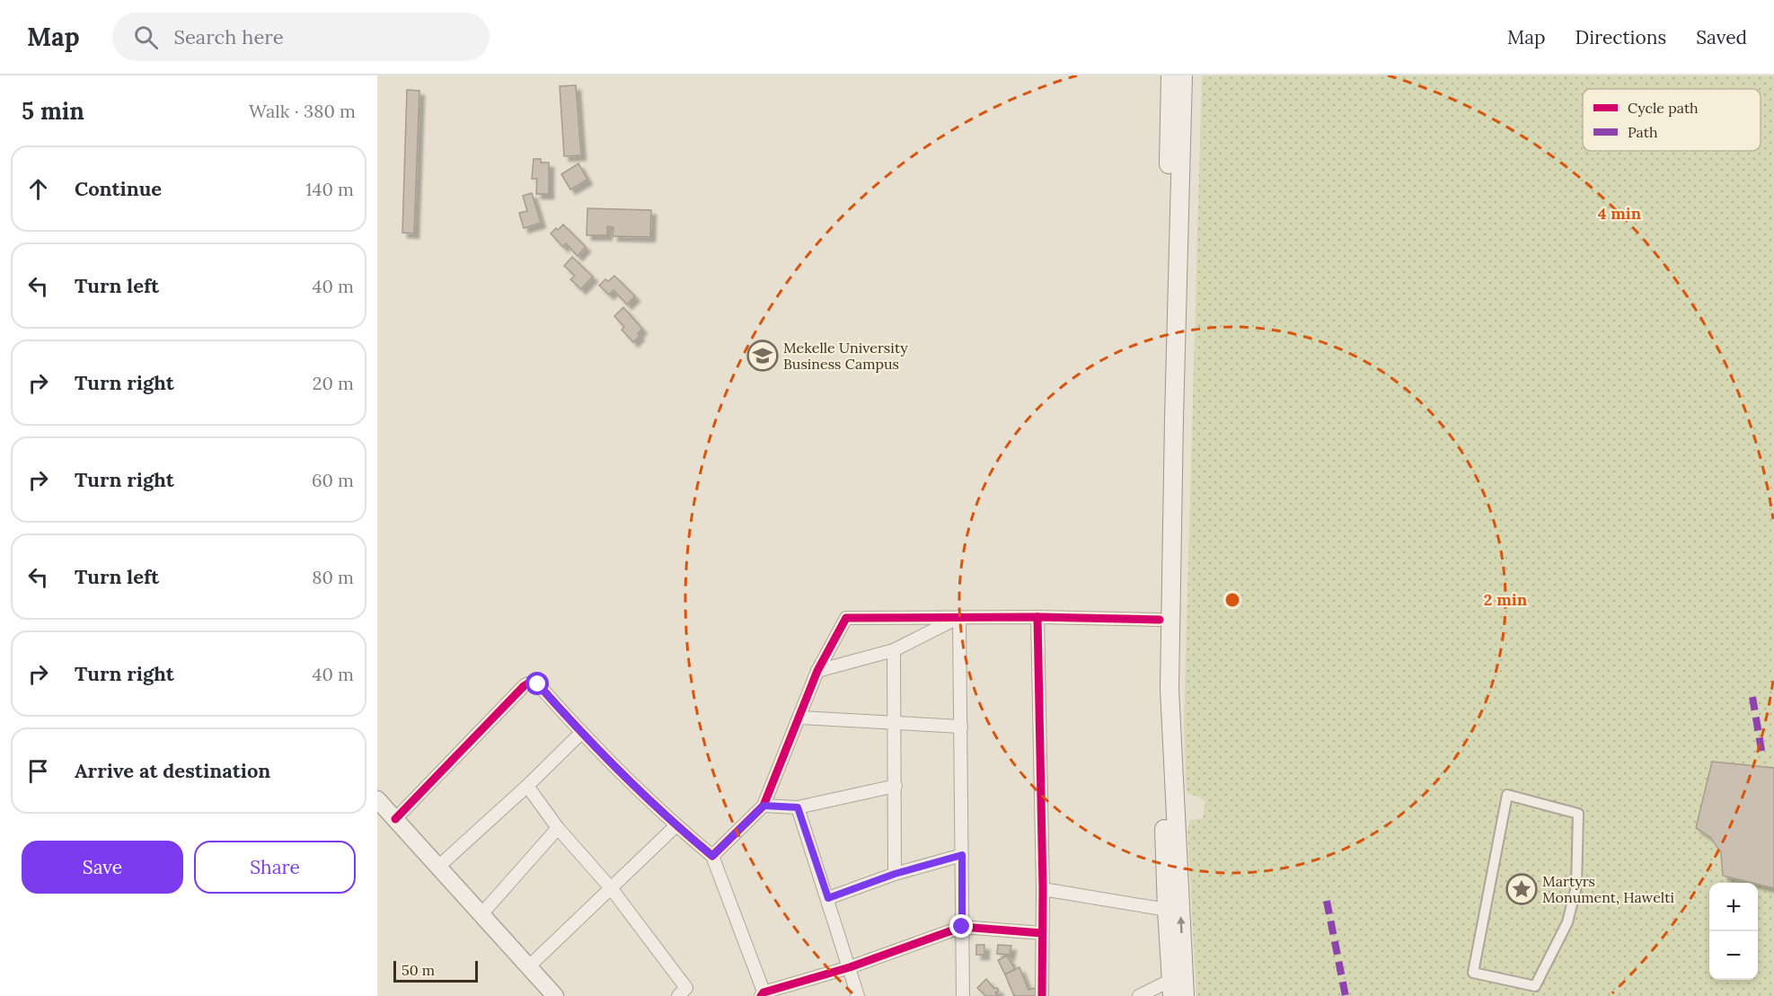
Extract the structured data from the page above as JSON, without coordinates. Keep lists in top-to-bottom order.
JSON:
{
  "places": {
    "school or university": ["Mekelle University Business Campus"],
    "place": ["Martyrs Monument, Hawelti"]
  },
  "legend": ["Cycle path", "Path"],
  "scale_bar": "50 m",
  "page": {
    "header": "Map",
    "search": "Search here",
    "nav": ["Map", "Directions", "Saved"],
    "heading": ["5 min", "Walk · 380 m"],
    "list": [
      ["Continue", "140 m"],
      ["Turn left", "40 m"],
      ["Turn right", "20 m"],
      ["Turn right", "60 m"],
      ["Turn left", "80 m"],
      ["Turn right", "40 m"],
      "Arrive at destination"
    ],
    "buttons": ["Save", "Share"],
    "map_buttons": ["+", "−"],
    "scale": "50 m"
  },
  "rings": ["4 min", "2 min"]
}
